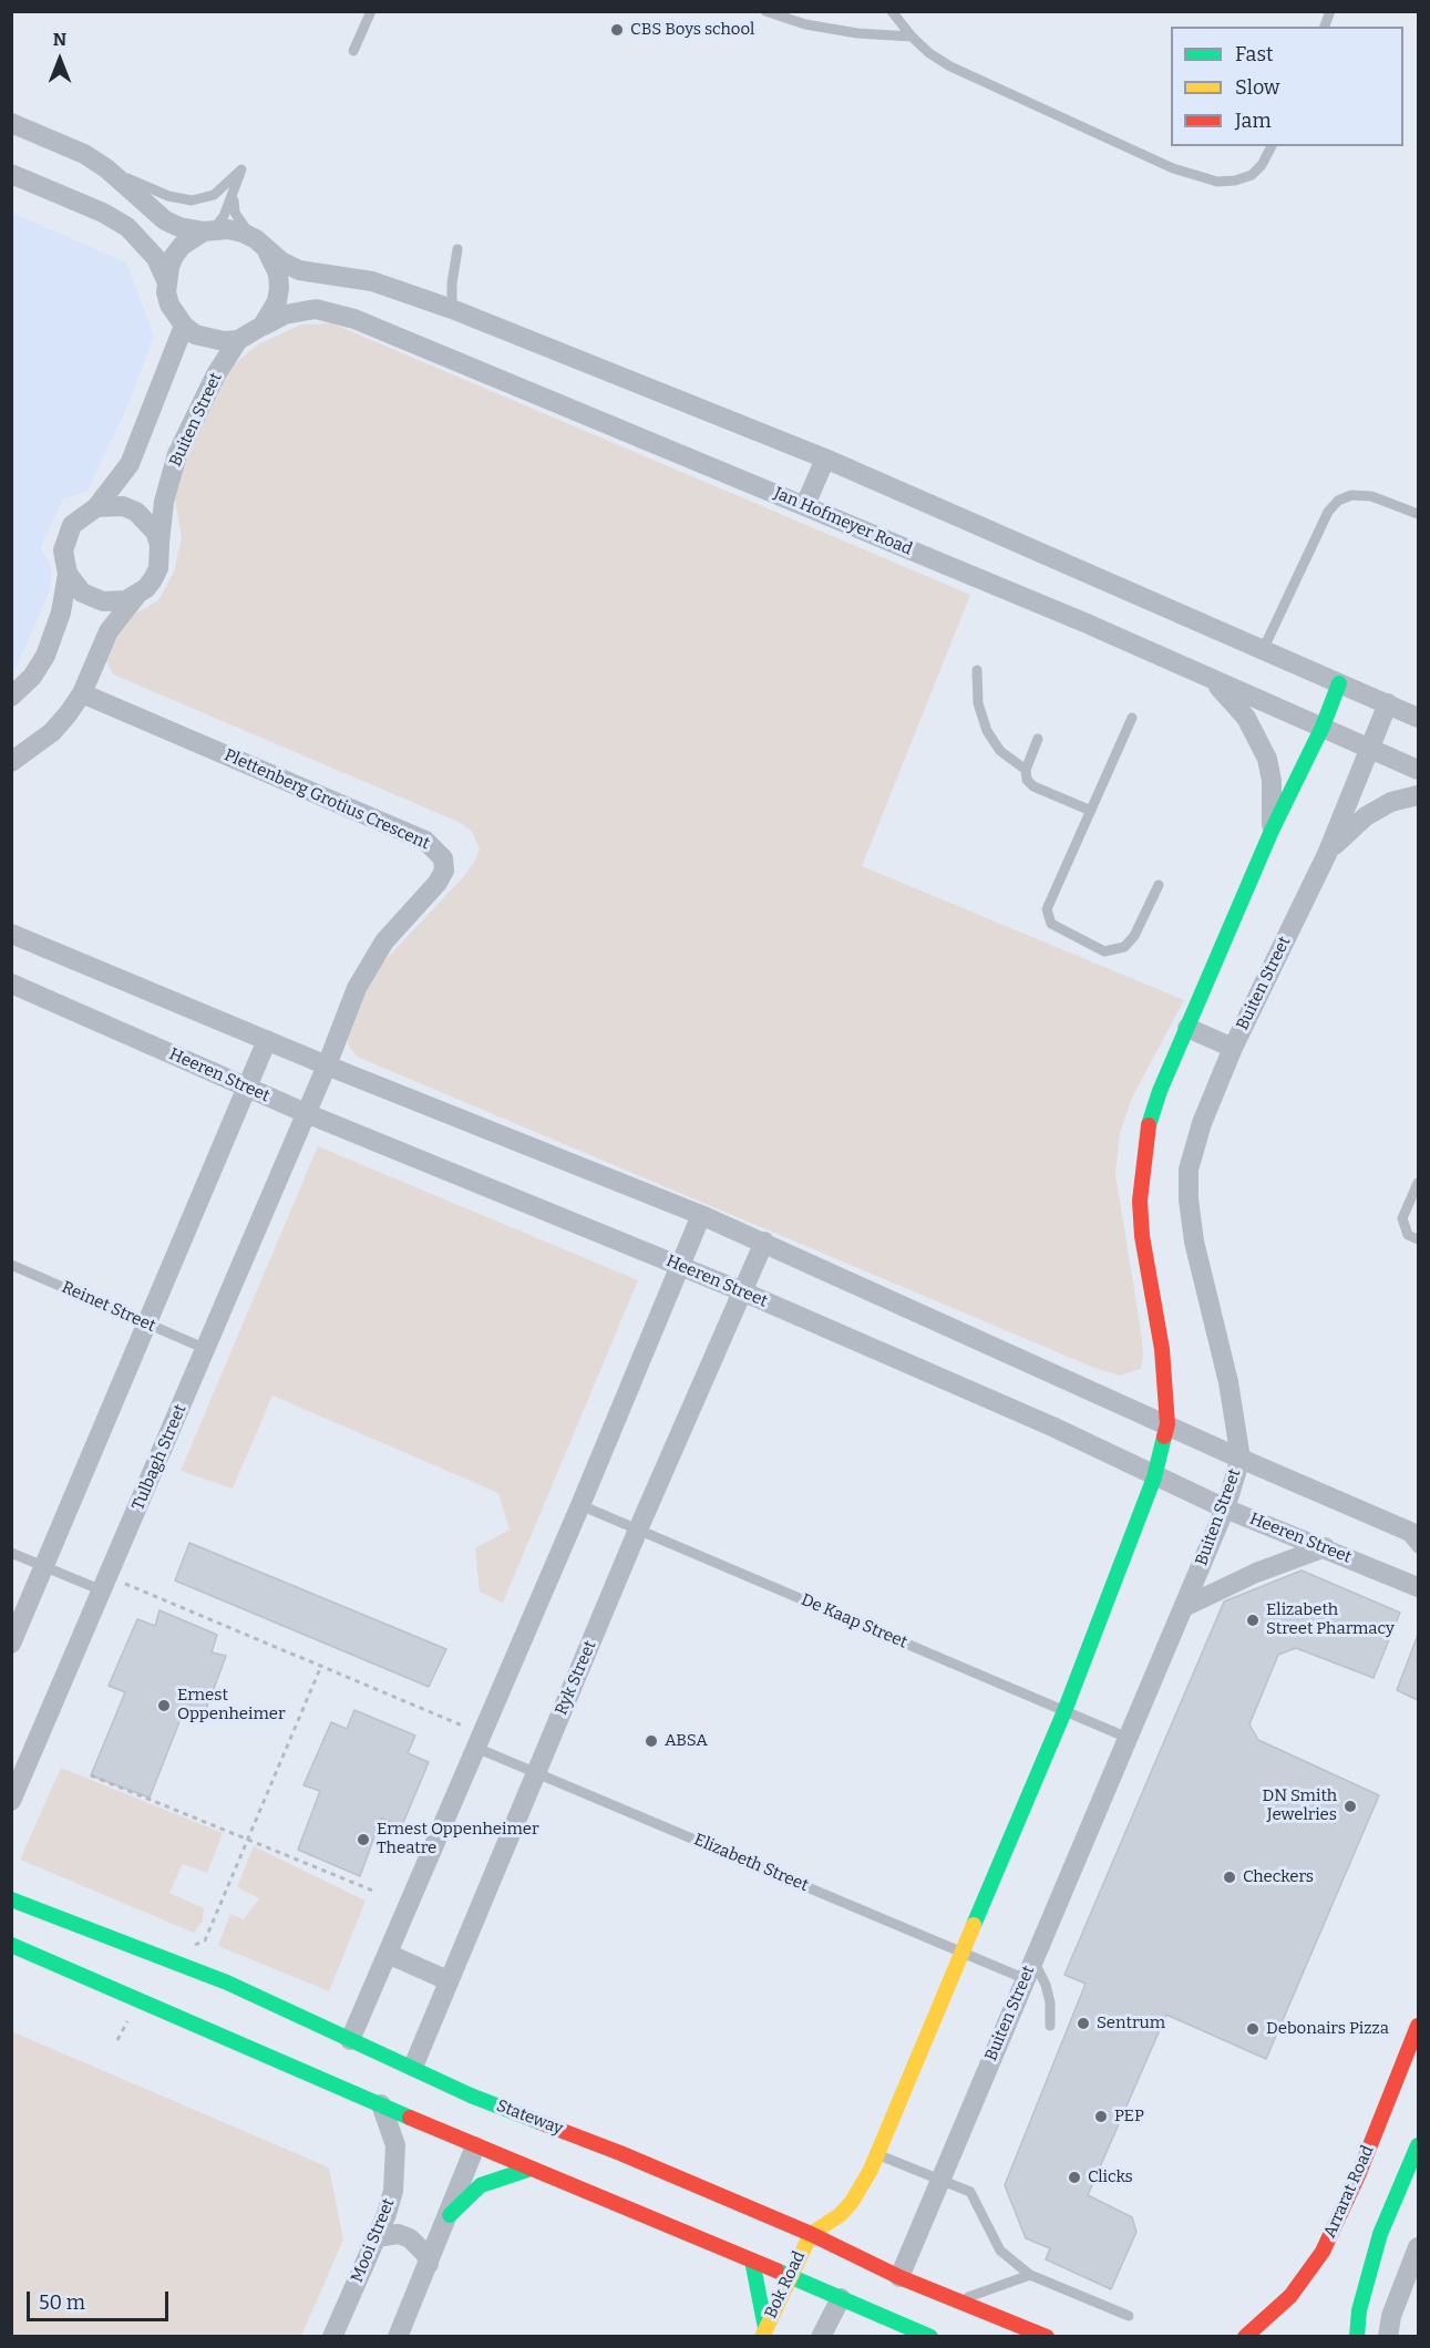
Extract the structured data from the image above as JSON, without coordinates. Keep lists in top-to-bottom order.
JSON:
{
  "streets": {
    "main road": ["Stateway", "Arrarat Road", "Bok Road"],
    "street": [
      "Buiten Street",
      "Jan Hofmeyer Road",
      "Plettenberg Grotius Crescent",
      "Heeren Street",
      "Tulbagh Street",
      "Ryk Street",
      "Mooi Street"
    ],
    "lane": ["Reinet Street", "De Kaap Street", "Elizabeth Street"]
  },
  "crossings": [
    ["Buiten Street", "Jan Hofmeyer Road"],
    ["Buiten Street", "Heeren Street"],
    ["Buiten Street", "De Kaap Street"],
    ["Buiten Street", "Elizabeth Street"],
    ["Buiten Street", "Stateway"],
    ["Plettenberg Grotius Crescent", "Heeren Street"],
    ["Plettenberg Grotius Crescent", "Tulbagh Street"],
    ["Heeren Street", "Tulbagh Street"],
    ["Heeren Street", "Ryk Street"],
    ["Reinet Street", "Tulbagh Street"],
    ["De Kaap Street", "Ryk Street"],
    ["Ryk Street", "Elizabeth Street"],
    ["Ryk Street", "Stateway"],
    ["Stateway", "Bok Road"]
  ],
  "places": [
    "CBS Boys school",
    "Elizabeth Street Pharmacy",
    "Ernest Oppenheimer",
    "ABSA",
    "DN Smith Jewelries",
    "Ernest Oppenheimer Theatre",
    "Checkers",
    "Sentrum",
    "Debonairs Pizza",
    "PEP",
    "Clicks"
  ],
  "legend": ["Fast", "Slow", "Jam"],
  "scale_bar": "50 m",
  "north": "top"
}
